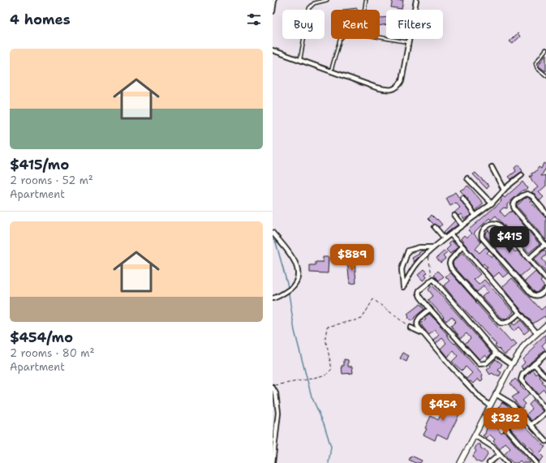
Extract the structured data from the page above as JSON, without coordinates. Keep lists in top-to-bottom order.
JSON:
{
  "page": {
    "heading": "4 homes",
    "chip": ["Buy", "Rent", "Filters"],
    "list": [
      {
        "name": "$415/mo",
        "note": "2 rooms · 52 m² · Apartment"
      },
      {
        "name": "$454/mo",
        "note": "2 rooms · 80 m² · Apartment"
      }
    ],
    "price": [
      "$415",
      "$889",
      "$454",
      "$382"
    ]
  }
}
